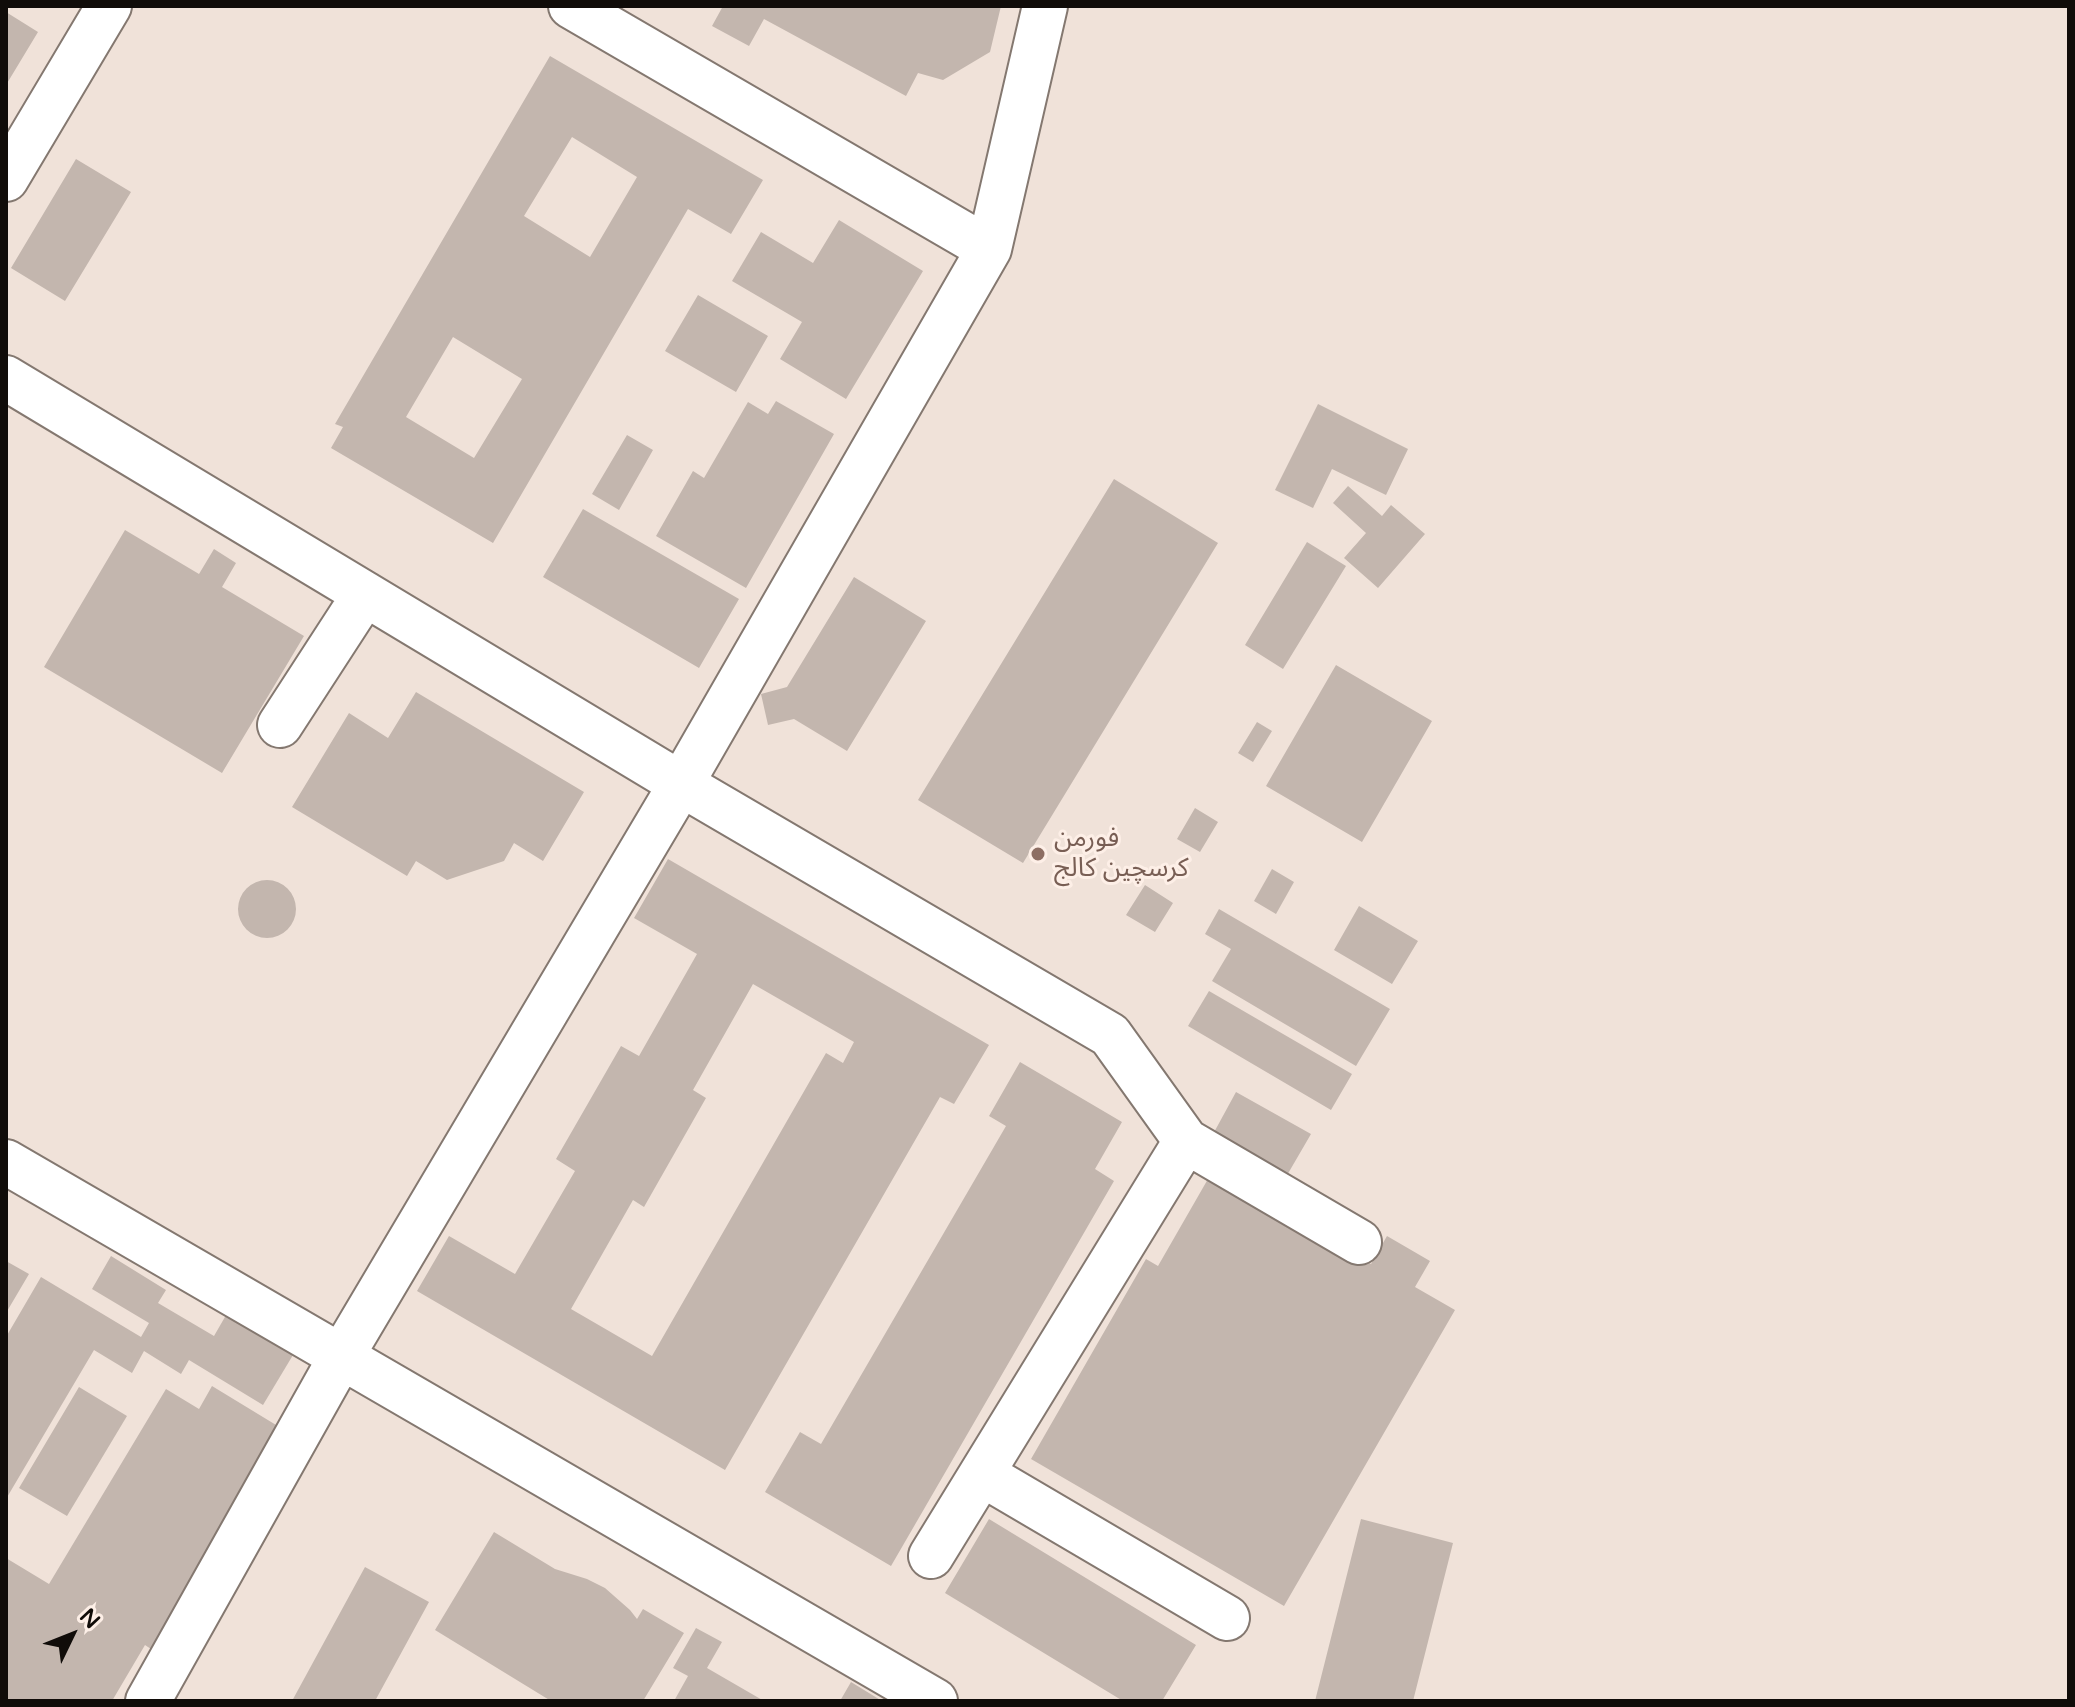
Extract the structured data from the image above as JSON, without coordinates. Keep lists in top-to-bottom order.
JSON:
{
  "places": ["فورمن کرسچین کالج"],
  "north": "top right"
}
